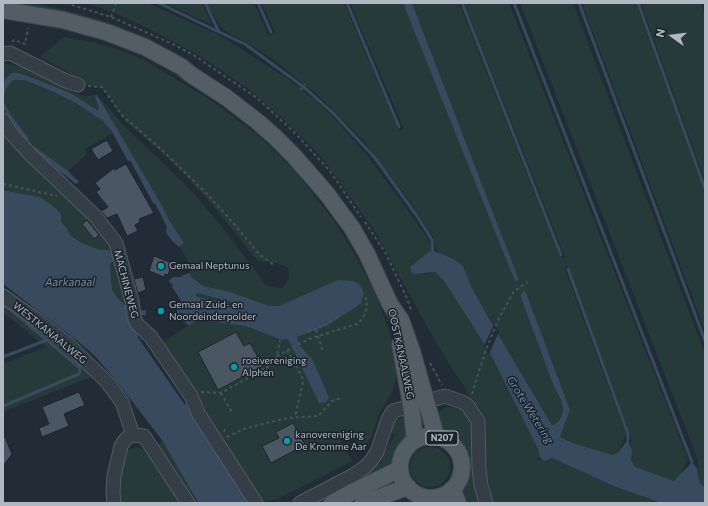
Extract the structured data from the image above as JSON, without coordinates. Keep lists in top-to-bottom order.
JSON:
{
  "streets": {
    "main road": ["OOSTKANAALWEG", "N207"],
    "street": ["MACHINEWEG", "WESTKANAALWEG"]
  },
  "crossings": [
    ["OOSTKANAALWEG", "N207"]
  ],
  "water": ["Aarkanaal", "Grote Wetering"],
  "places": [
    "Gemaal Neptunus",
    "Gemaal Zuid- en Noordeinderpolder",
    "roeivereniging Alphen",
    "kanovereniging De Kromme Aar"
  ],
  "north": "left"
}
